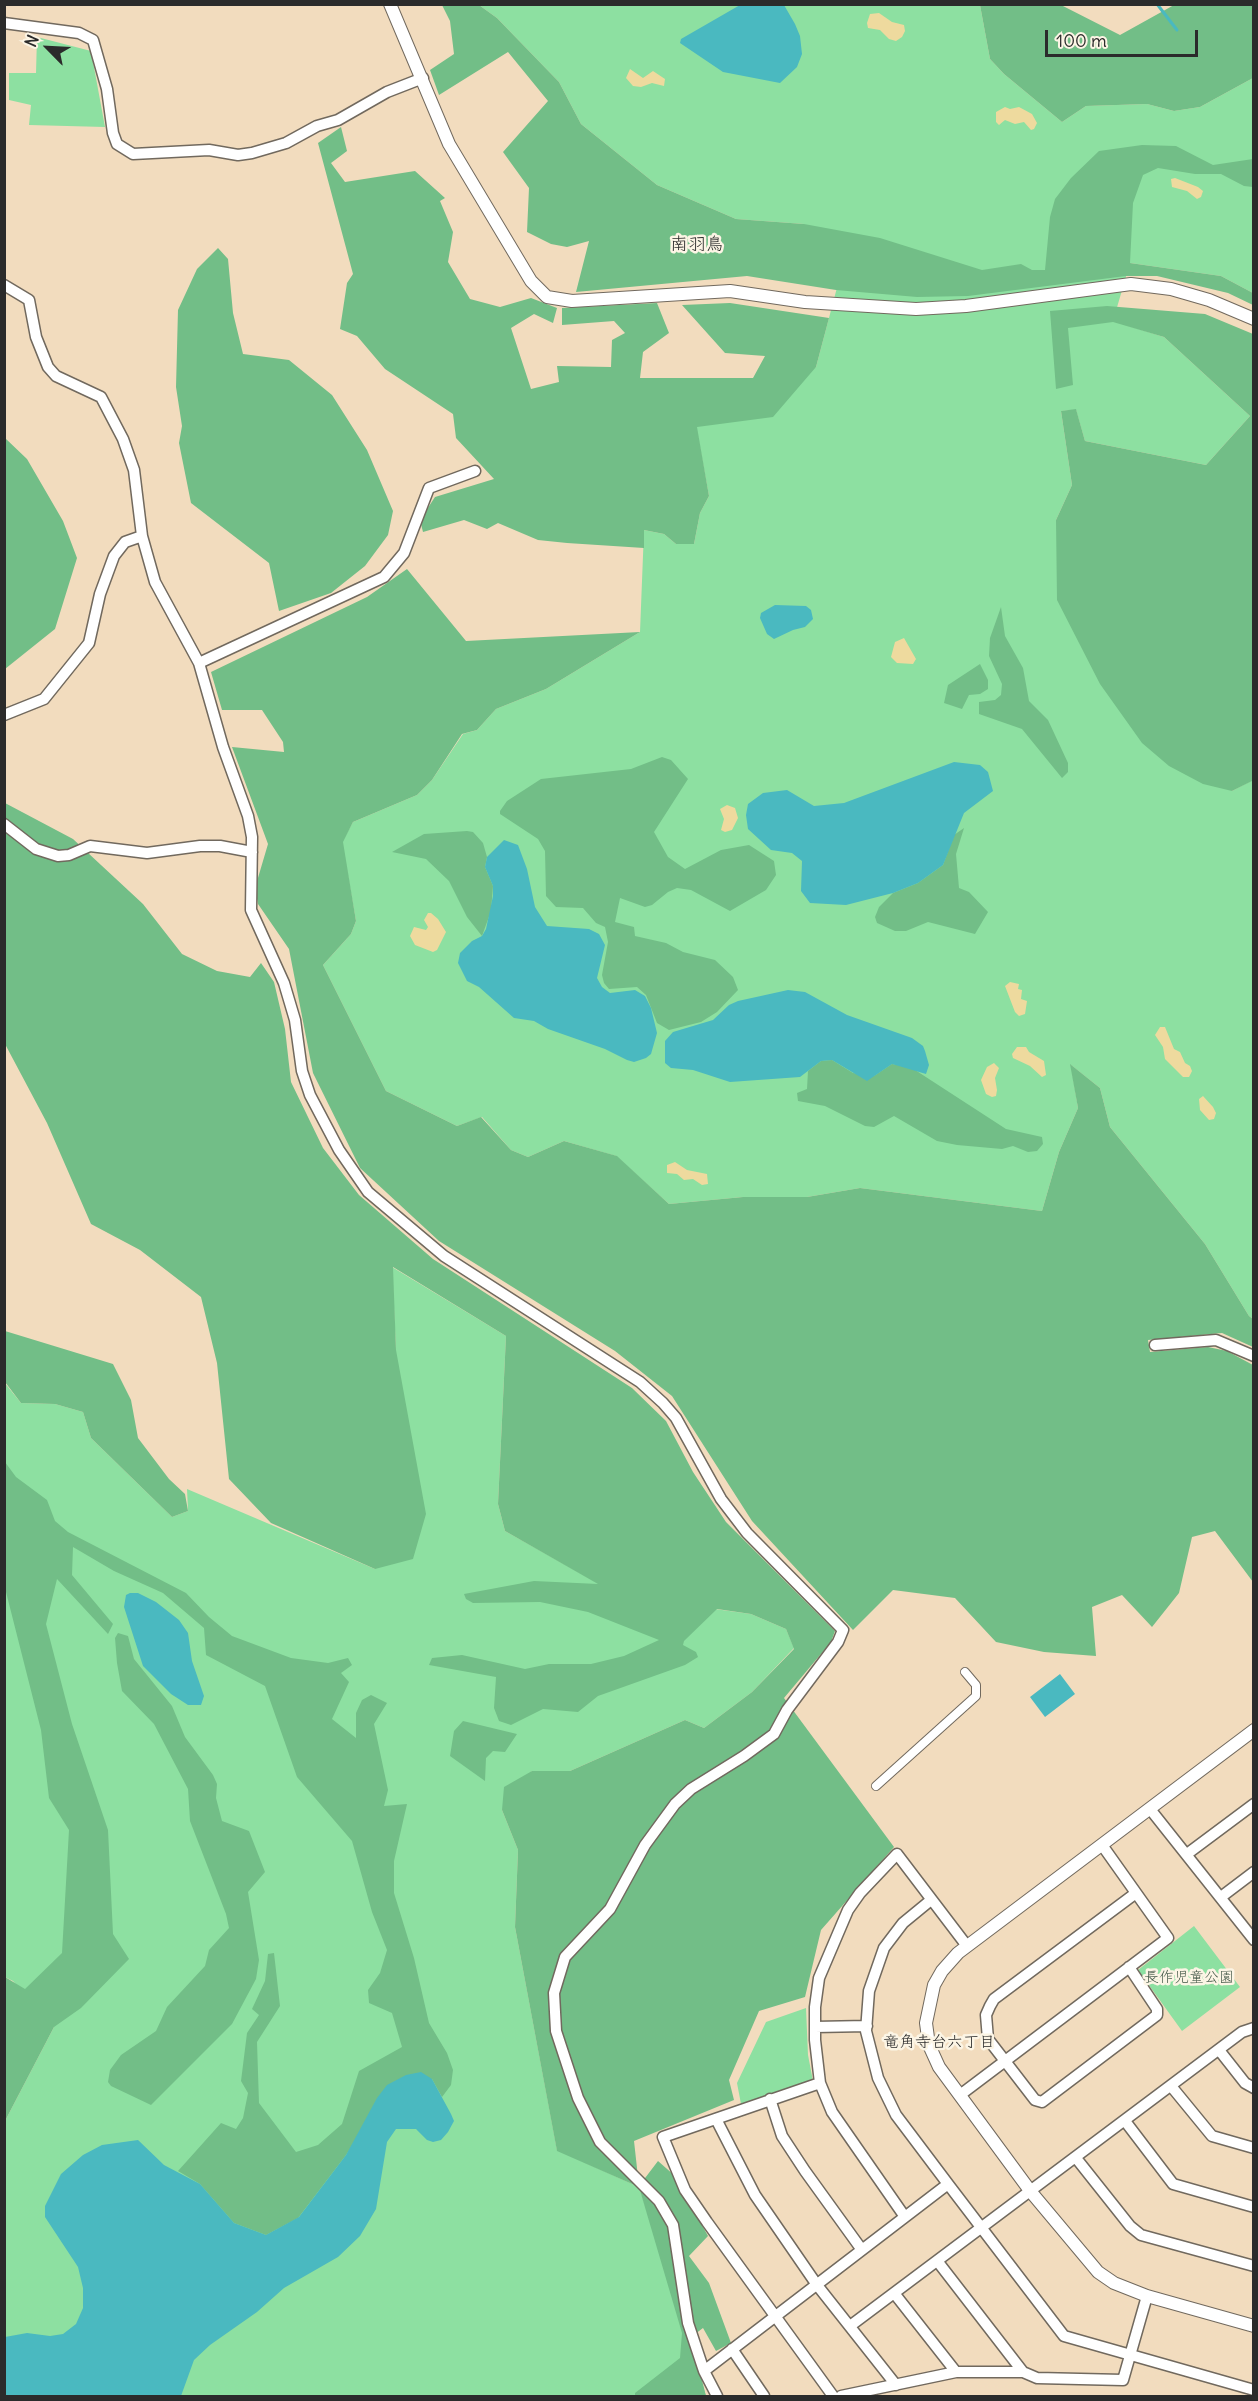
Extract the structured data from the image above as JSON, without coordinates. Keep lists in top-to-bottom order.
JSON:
{
  "districts": ["南羽鳥", "竜角寺台六丁目"],
  "parks": ["長作児童公園"],
  "scale_bar": "100 m",
  "north": "top left"
}
